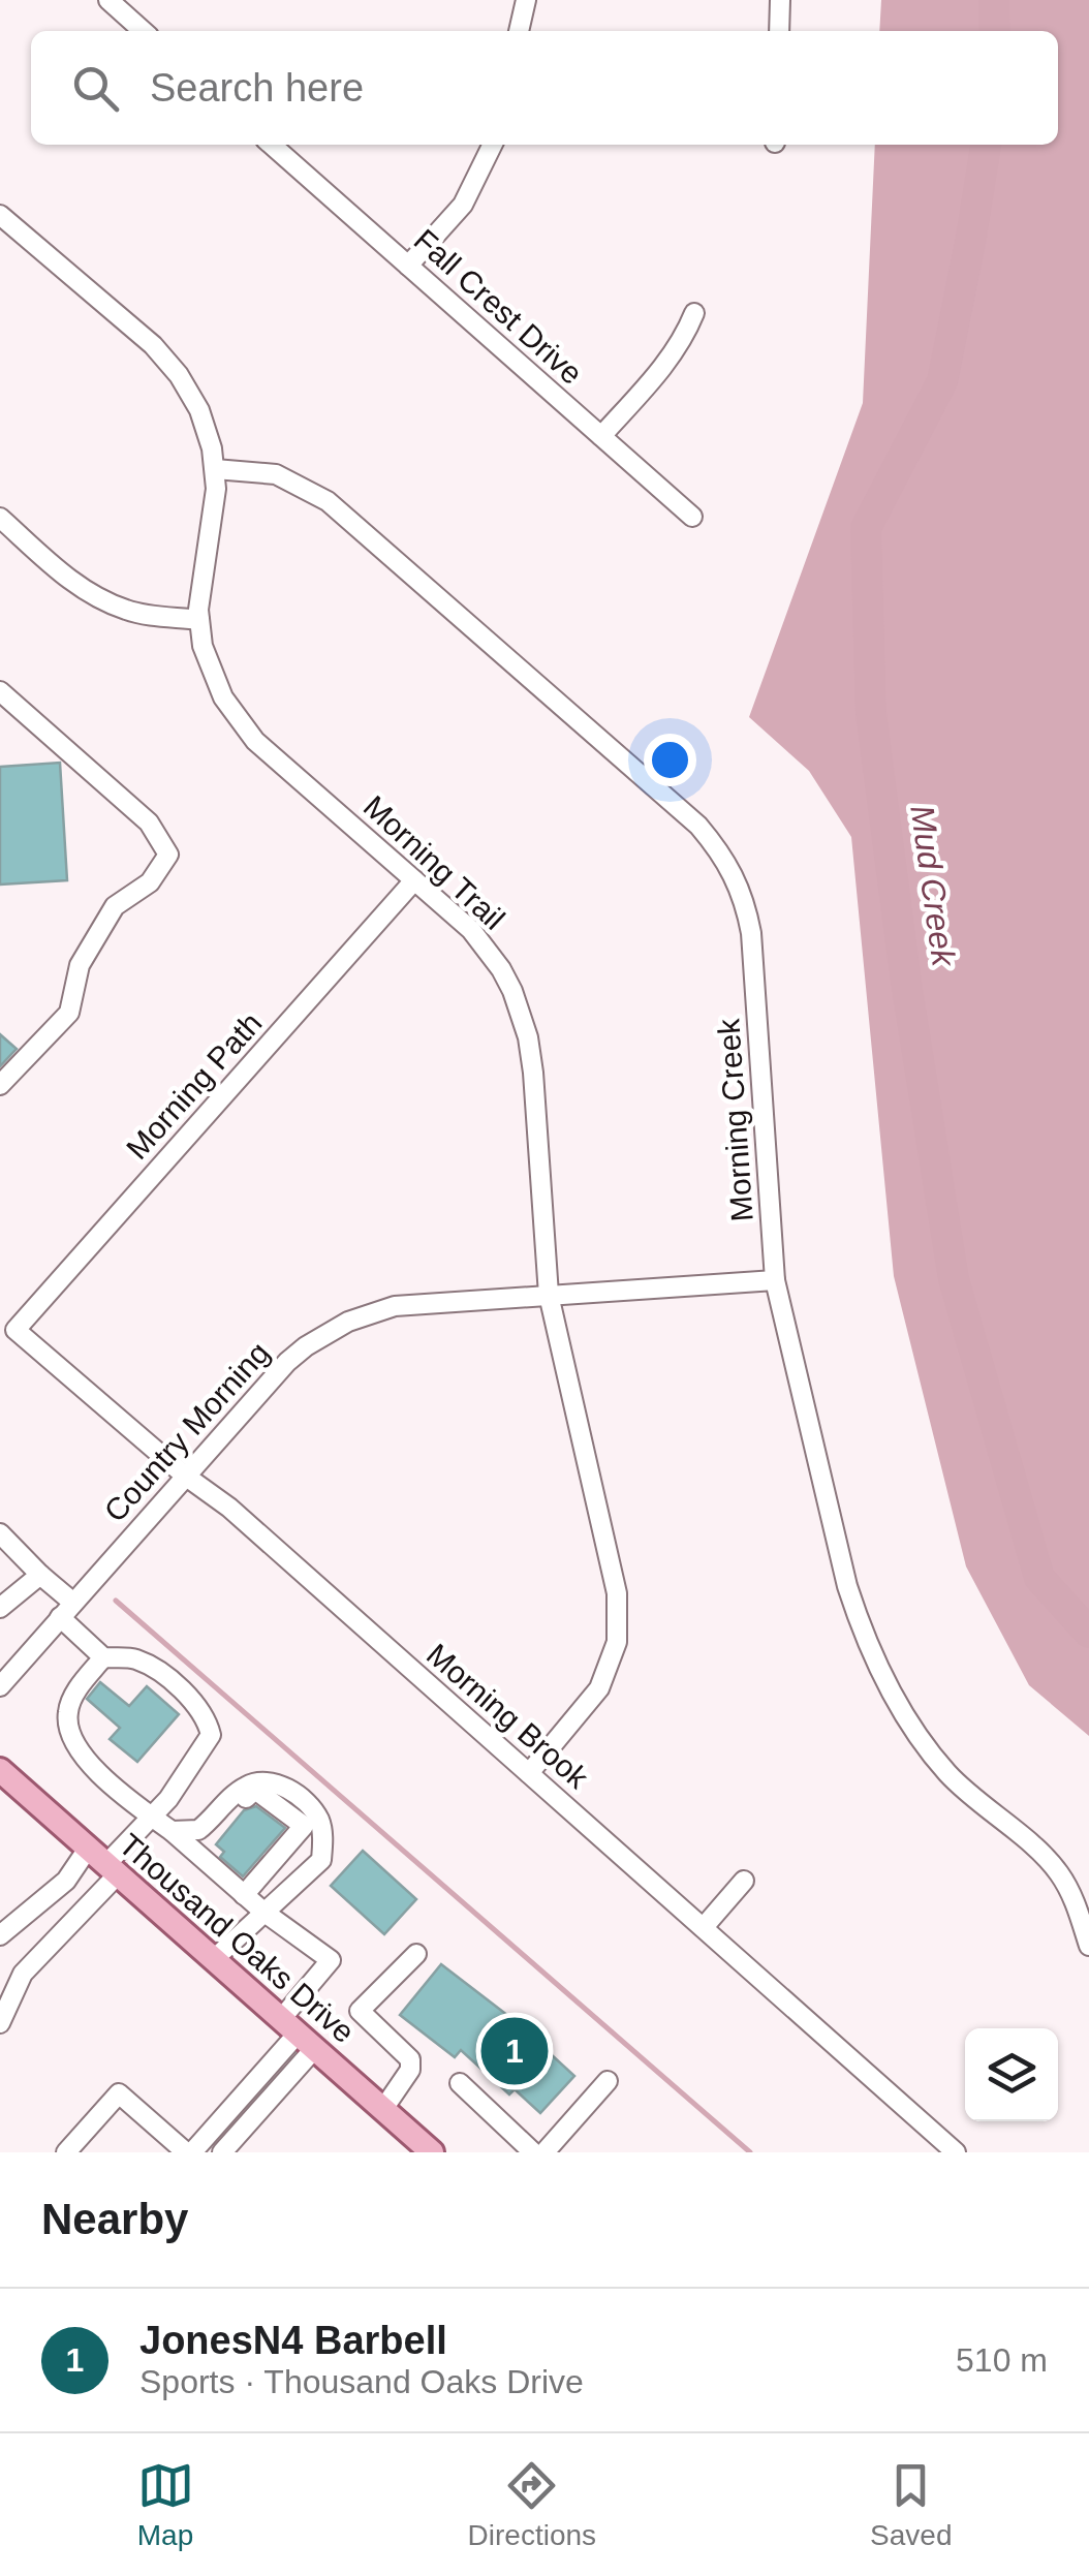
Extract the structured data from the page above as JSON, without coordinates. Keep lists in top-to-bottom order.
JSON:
{
  "streets": {
    "main road": ["Thousand Oaks Drive"],
    "street": [
      "Fall Crest Drive",
      "Morning Trail",
      "Morning Path",
      "Morning Creek",
      "Country Morning",
      "Morning Brook"
    ]
  },
  "crossings": [
    ["Morning Trail", "Morning Path"],
    ["Morning Trail", "Morning Creek"],
    ["Morning Trail", "Country Morning"],
    ["Morning Trail", "Morning Brook"],
    ["Morning Path", "Morning Brook"],
    ["Morning Creek", "Country Morning"],
    ["Country Morning", "Morning Brook"]
  ],
  "water": ["Mud Creek"],
  "page": {
    "search": "Search here",
    "pins": "1",
    "heading": "Nearby",
    "list": [
      {
        "mark": "1",
        "name": "JonesN4 Barbell",
        "note": "Sports · Thousand Oaks Drive",
        "value": "510 m"
      }
    ],
    "nav": ["Map", "Directions", "Saved"]
  }
}
